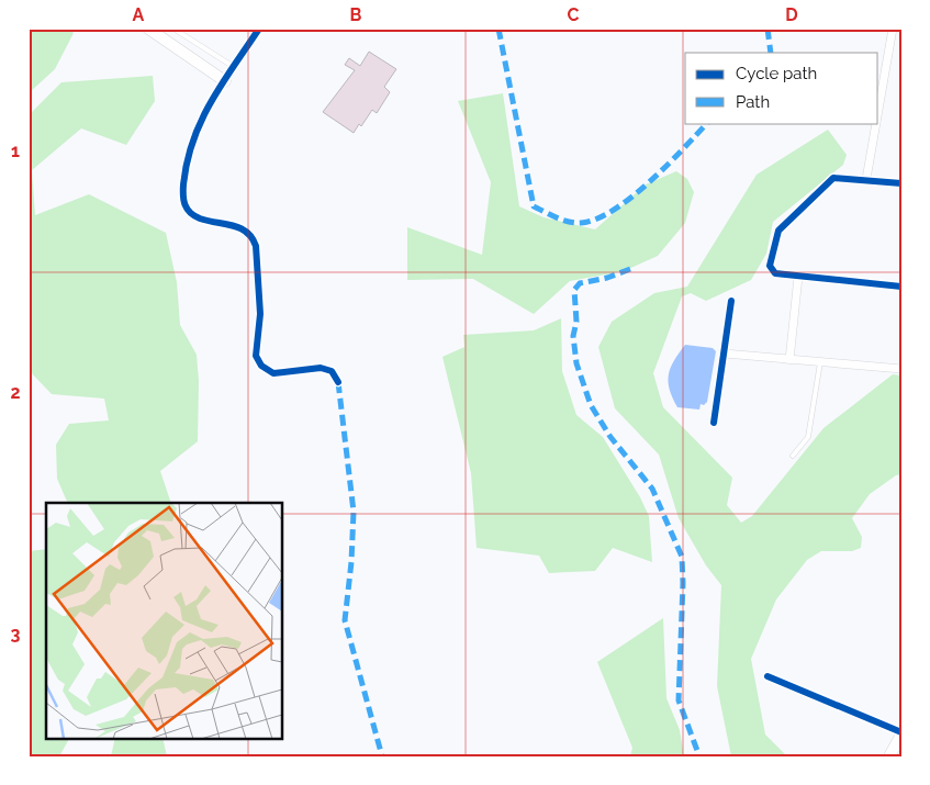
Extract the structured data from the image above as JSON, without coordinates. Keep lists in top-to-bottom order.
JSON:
{
  "legend": ["Cycle path", "Path"],
  "grid": {
    "columns": [
      "A",
      "B",
      "C",
      "D"
    ],
    "rows": ["1", "2", "3"]
  }
}
